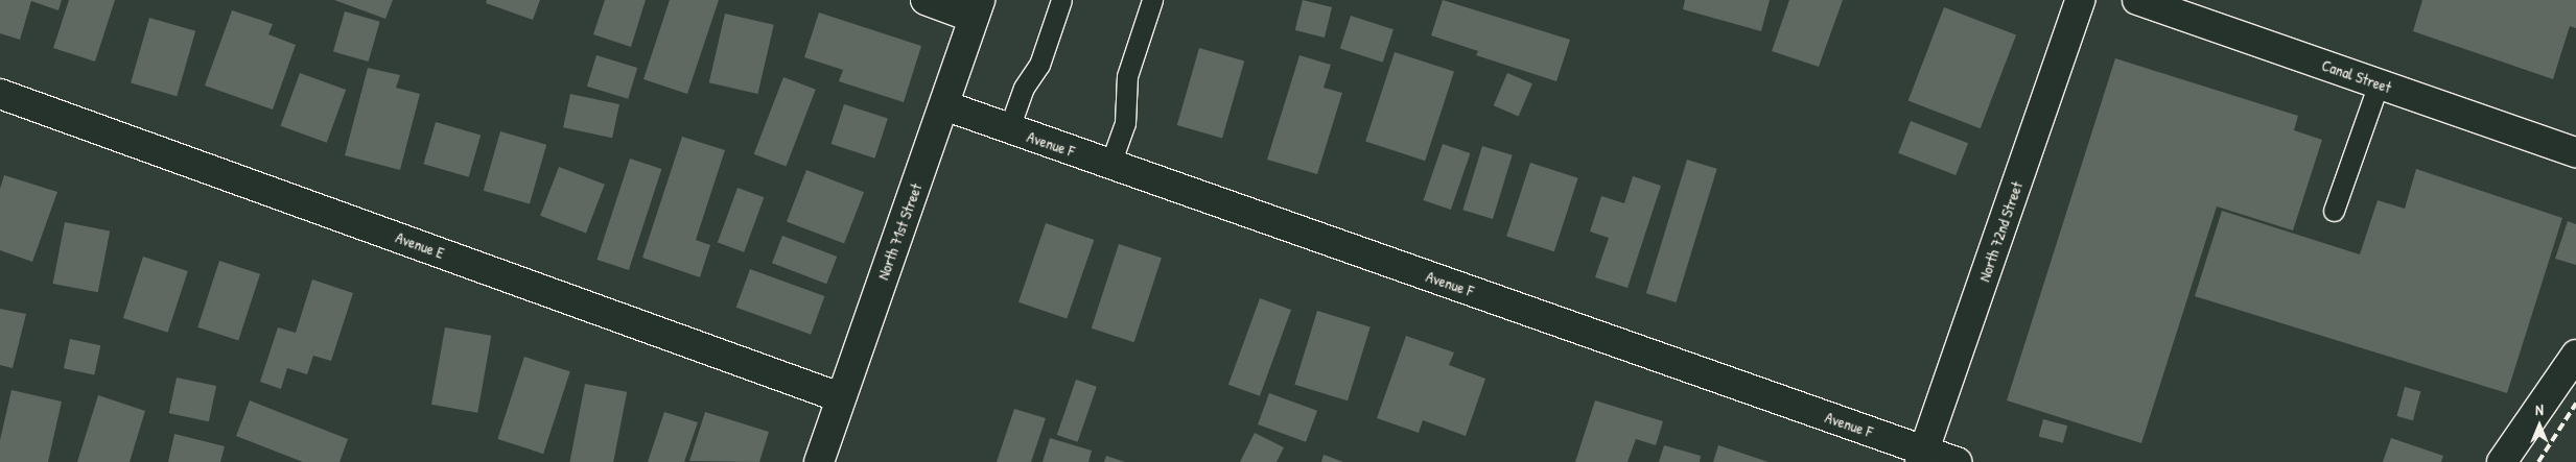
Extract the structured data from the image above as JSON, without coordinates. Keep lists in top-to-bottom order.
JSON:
{
  "streets": {
    "street": [
      "Canal Street",
      "Avenue F",
      "North 71st Street",
      "North 72nd Street",
      "Avenue E"
    ]
  },
  "crossings": [
    ["Avenue F", "North 71st Street"],
    ["Avenue F", "North 72nd Street"],
    ["North 71st Street", "Avenue E"]
  ],
  "north": "top"
}
